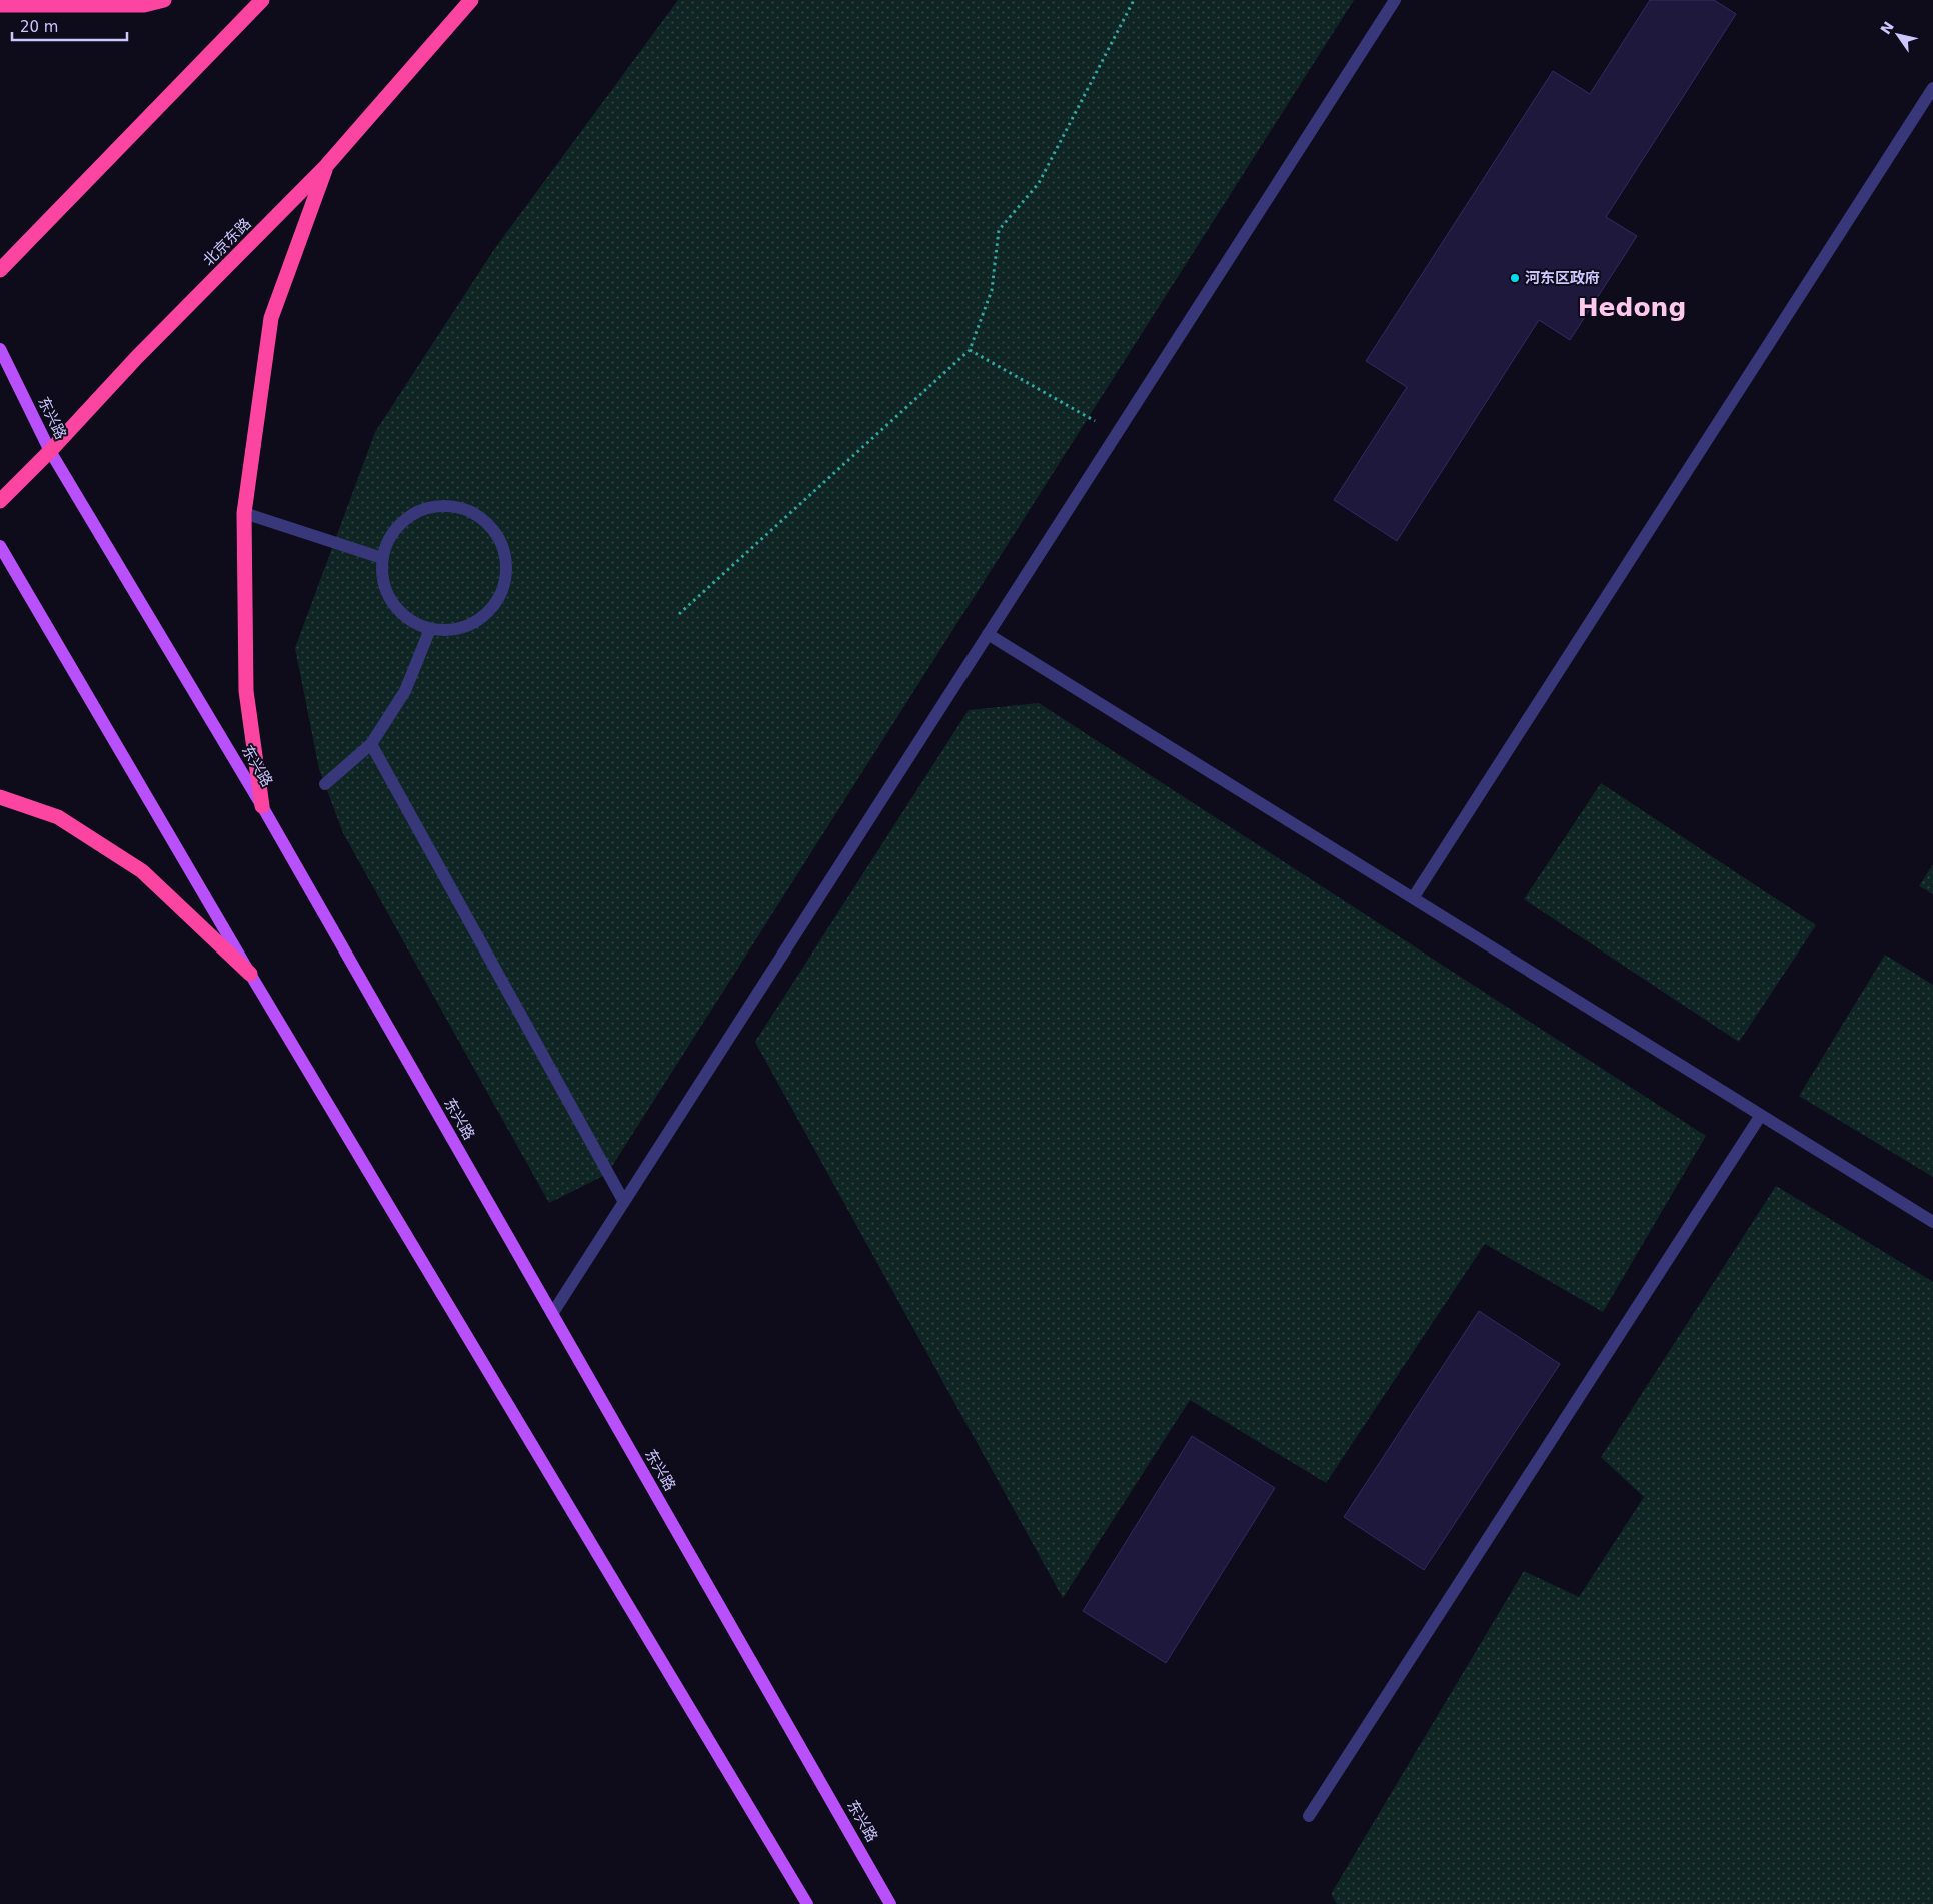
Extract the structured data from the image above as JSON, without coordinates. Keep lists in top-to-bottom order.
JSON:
{
  "streets": {
    "highway": ["北京东路"],
    "main road": ["东兴路"]
  },
  "crossings": [
    ["北京东路", "东兴路"]
  ],
  "districts": ["Hedong"],
  "places": ["河东区政府"],
  "scale_bar": "20 m",
  "north": "top left"
}
